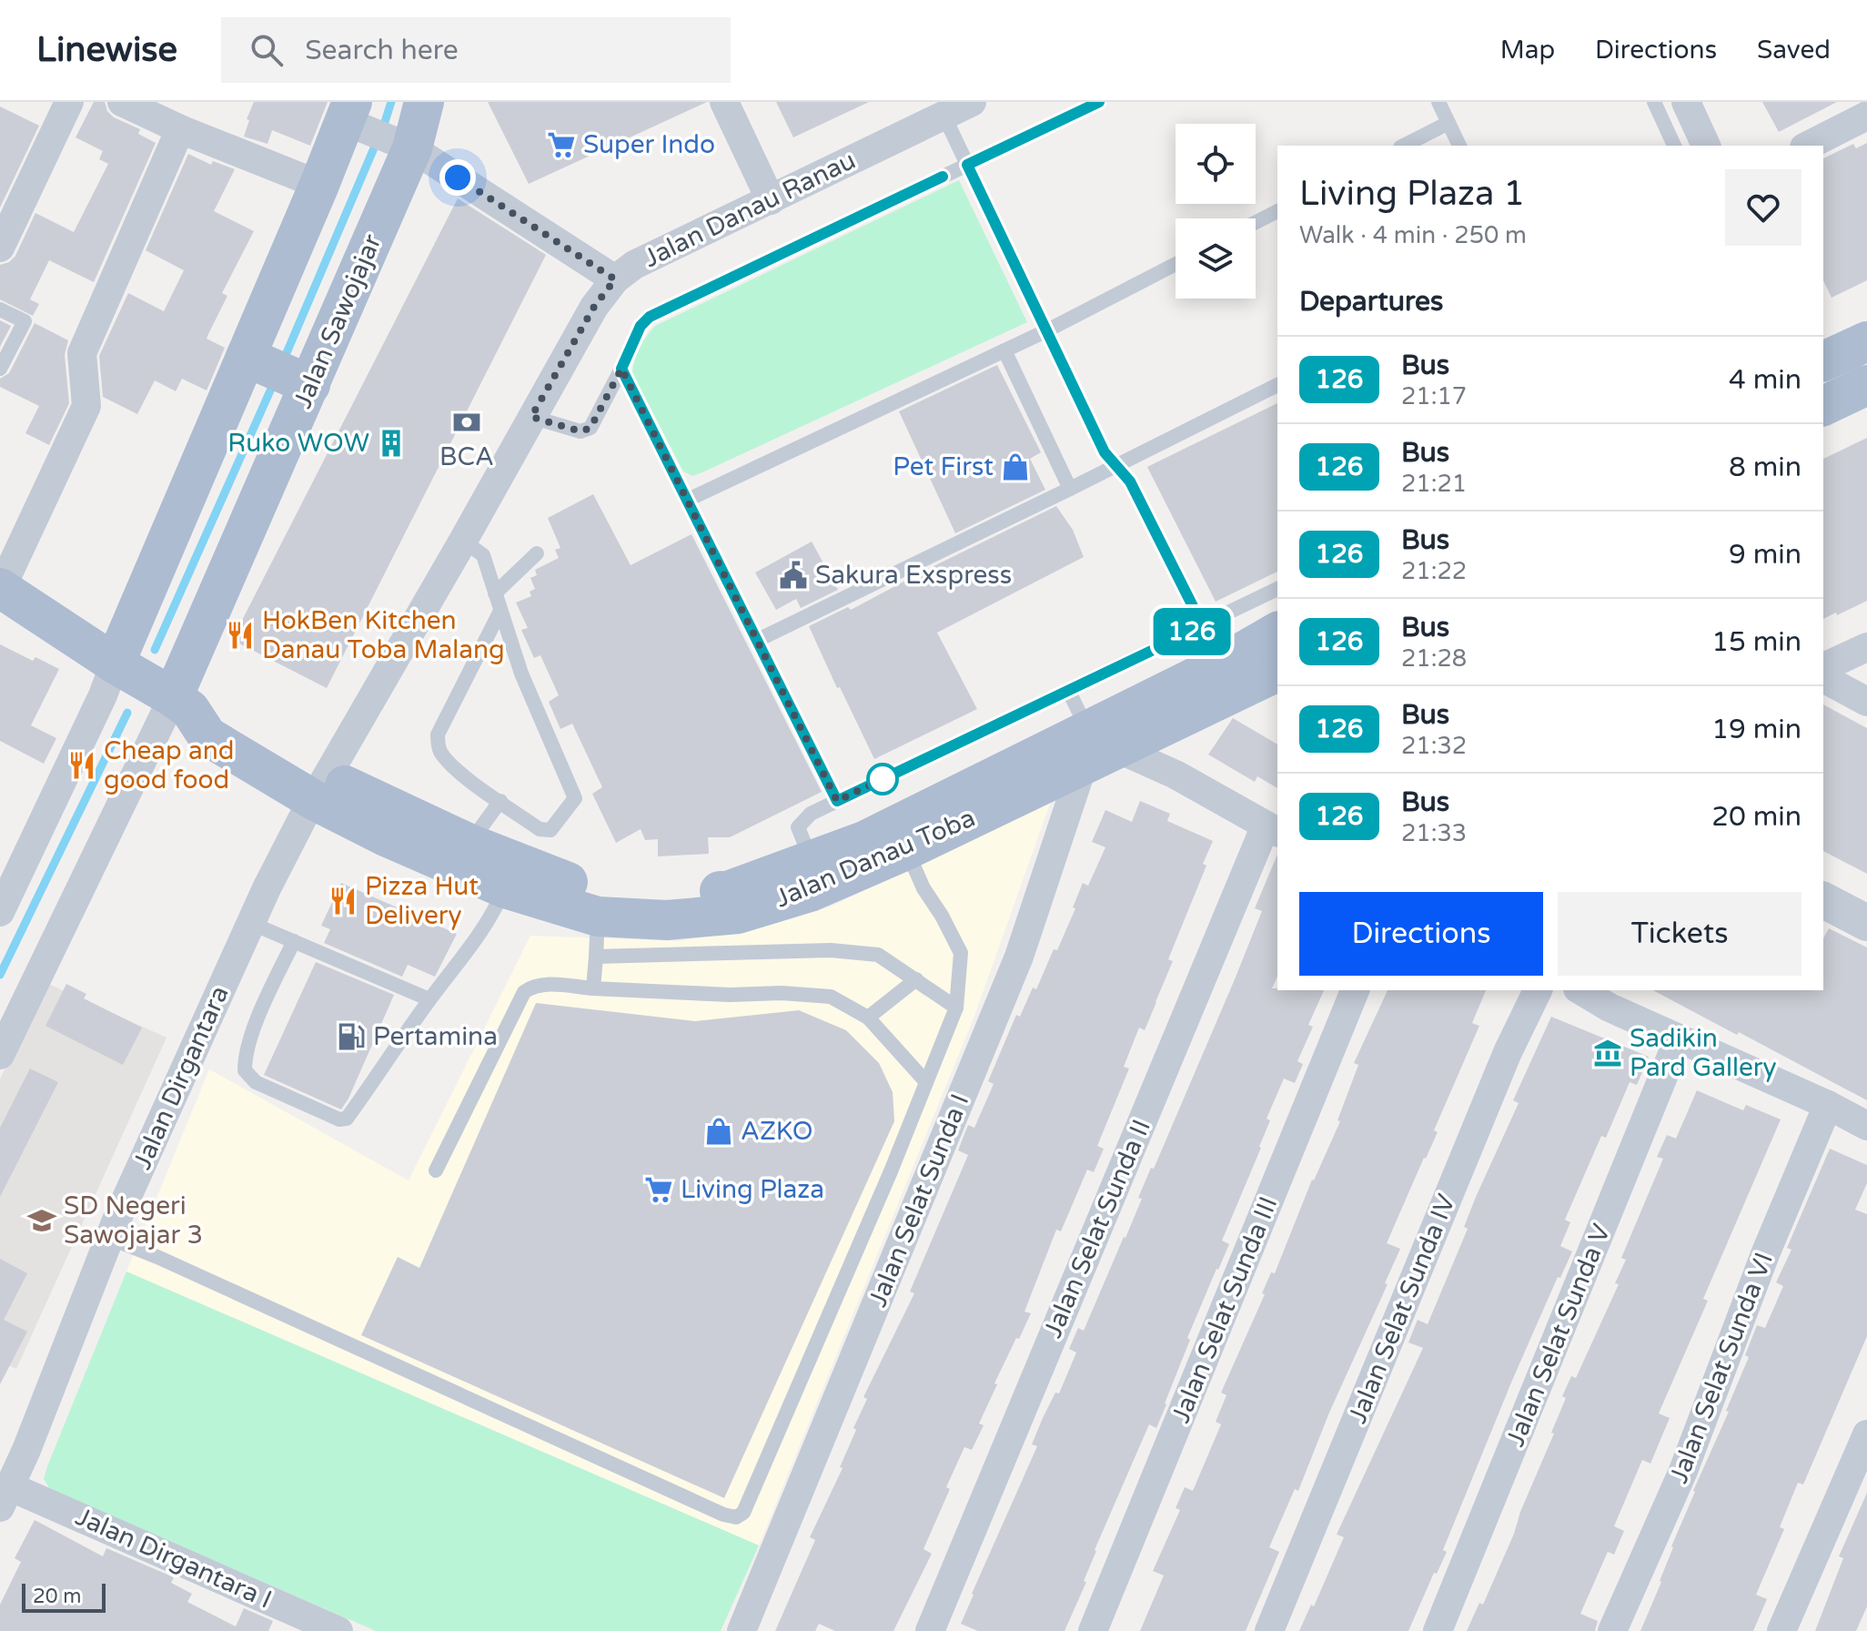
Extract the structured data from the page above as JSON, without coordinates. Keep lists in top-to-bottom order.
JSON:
{
  "streets": {
    "main road": ["Jalan Sawojajar", "Jalan Danau Toba"],
    "street": [
      "Jalan Danau Ranau",
      "Jalan Dirgantara",
      "Jalan Selat Sunda I",
      "Jalan Selat Sunda II",
      "Jalan Selat Sunda IV",
      "Jalan Selat Sunda III",
      "Jalan Selat Sunda V",
      "Jalan Selat Sunda VI",
      "Jalan Dirgantara I"
    ]
  },
  "crossings": [
    ["Jalan Danau Ranau", "Jalan Danau Toba"],
    ["Jalan Danau Ranau", "Jalan Dirgantara"],
    ["Jalan Sawojajar", "Jalan Danau Toba"],
    ["Jalan Danau Toba", "Jalan Dirgantara"],
    ["Jalan Danau Toba", "Jalan Selat Sunda I"],
    ["Jalan Dirgantara", "Jalan Dirgantara I"]
  ],
  "places": {
    "supermarket": ["Super Indo", "Living Plaza"],
    "bank": ["BCA"],
    "building": ["Ruko WOW"],
    "shop": ["Pet First", "AZKO"],
    "public building": ["Sakura Exspress"],
    "restaurant": ["HokBen Kitchen Danau Toba Malang", "Cheap and good food", "Pizza Hut Delivery"],
    "fuel station": ["Pertamina"],
    "museum": ["Sadikin Pard Gallery"],
    "school or university": ["SD Negeri Sawojajar 3"]
  },
  "lines": ["bus line 126"],
  "scale_bar": "20 m",
  "page": {
    "header": "Linewise",
    "search": "Search here",
    "nav": ["Map", "Directions", "Saved"],
    "on_map": "126",
    "heading": [
      ["Living Plaza 1", "Walk · 4 min · 250 m"],
      "Departures"
    ],
    "list": [
      {
        "mark": "126",
        "name": "Bus",
        "note": "21:17",
        "value": "4 min"
      },
      {
        "mark": "126",
        "name": "Bus",
        "note": "21:21",
        "value": "8 min"
      },
      {
        "mark": "126",
        "name": "Bus",
        "note": "21:22",
        "value": "9 min"
      },
      {
        "mark": "126",
        "name": "Bus",
        "note": "21:28",
        "value": "15 min"
      },
      {
        "mark": "126",
        "name": "Bus",
        "note": "21:32",
        "value": "19 min"
      },
      {
        "mark": "126",
        "name": "Bus",
        "note": "21:33",
        "value": "20 min"
      }
    ],
    "buttons": ["Directions", "Tickets"],
    "scale": "20 m"
  }
}
